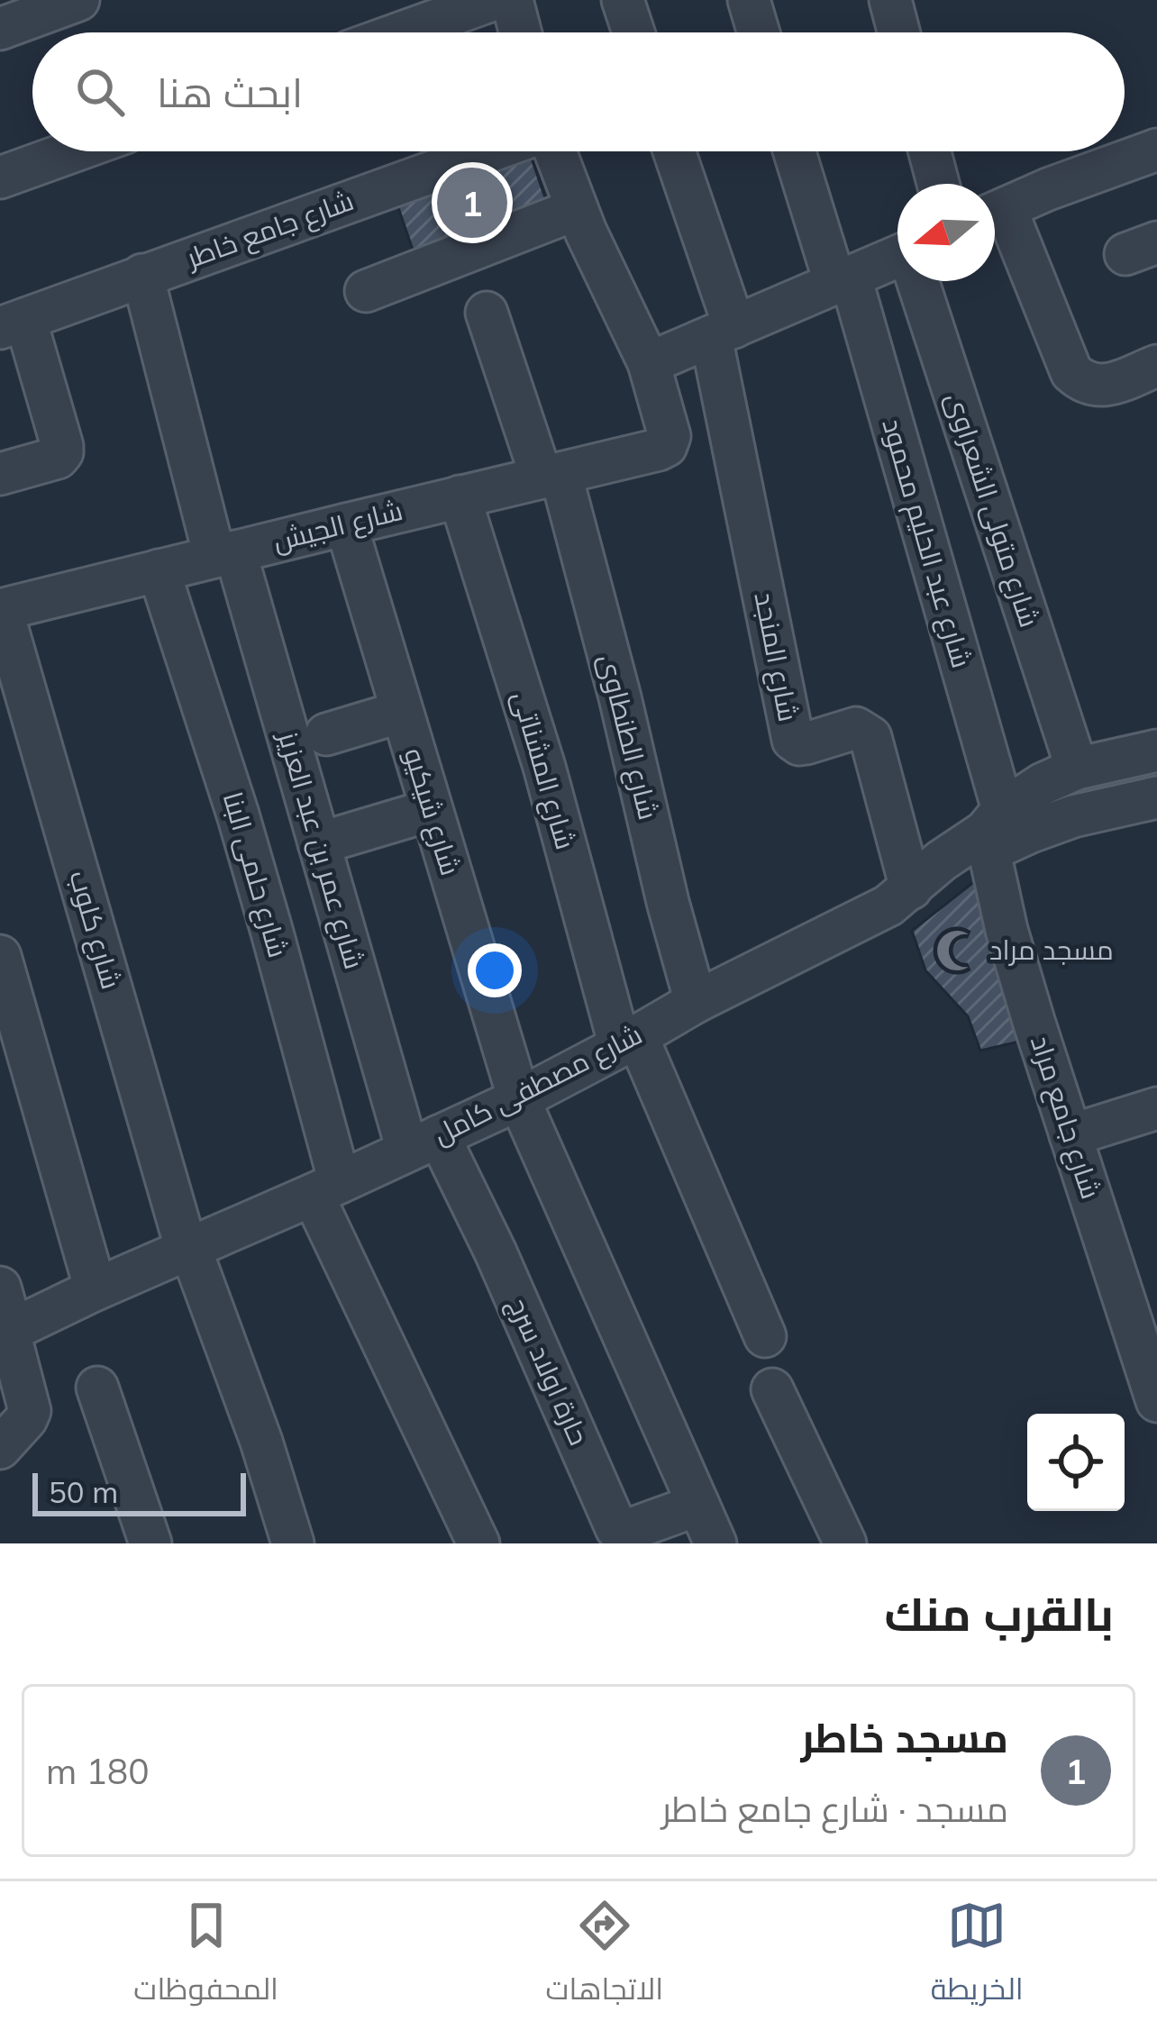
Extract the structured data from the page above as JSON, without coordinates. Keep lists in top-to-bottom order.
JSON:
{
  "streets": {
    "street": [
      "شارع جامع خاطر",
      "شارع متولى الشعراوى",
      "شارع الجيش",
      "شارع عبد الحليم محمود",
      "شارع المنجد",
      "شارع الطنطاوى",
      "شارع المشناتى",
      "شارع شيكيو",
      "شارع عمر بن عبد العزيز",
      "شارع حلمى البنا",
      "شارع كلوب",
      "شارع مصطفى كامل",
      "شارع جامع مراد",
      "حارة اولاد سرج"
    ]
  },
  "crossings": [
    ["شارع جامع خاطر", "شارع عمر بن عبد العزيز"],
    ["شارع متولى الشعراوى", "شارع مصطفى كامل"],
    ["شارع الجيش", "شارع الطنطاوى"],
    ["شارع الجيش", "شارع المشناتى"],
    ["شارع الجيش", "شارع شيكيو"],
    ["شارع الجيش", "شارع عمر بن عبد العزيز"],
    ["شارع الجيش", "شارع حلمى البنا"],
    ["شارع الجيش", "شارع كلوب"],
    ["شارع عبد الحليم محمود", "شارع مصطفى كامل"],
    ["شارع عبد الحليم محمود", "شارع جامع مراد"],
    ["شارع المنجد", "شارع مصطفى كامل"],
    ["شارع الطنطاوى", "شارع مصطفى كامل"],
    ["شارع المشناتى", "شارع مصطفى كامل"],
    ["شارع شيكيو", "شارع مصطفى كامل"],
    ["شارع شيكيو", "حارة اولاد سرج"],
    ["شارع عمر بن عبد العزيز", "شارع مصطفى كامل"],
    ["شارع عمر بن عبد العزيز", "حارة اولاد سرج"],
    ["شارع حلمى البنا", "شارع مصطفى كامل"],
    ["شارع كلوب", "شارع مصطفى كامل"],
    ["شارع مصطفى كامل", "شارع جامع مراد"],
    ["شارع مصطفى كامل", "حارة اولاد سرج"]
  ],
  "places": {
    "mosque": ["مسجد مراد"]
  },
  "scale_bar": "50 m",
  "north": "left",
  "page": {
    "search": "ابحث هنا",
    "pins": "1",
    "scale": "50 m",
    "heading": "بالقرب منك",
    "list": [
      {
        "mark": "1",
        "name": "مسجد خاطر",
        "note": "مسجد · شارع جامع خاطر",
        "value": "180 m"
      }
    ],
    "nav": ["الخريطة", "الاتجاهات", "المحفوظات"]
  }
}
